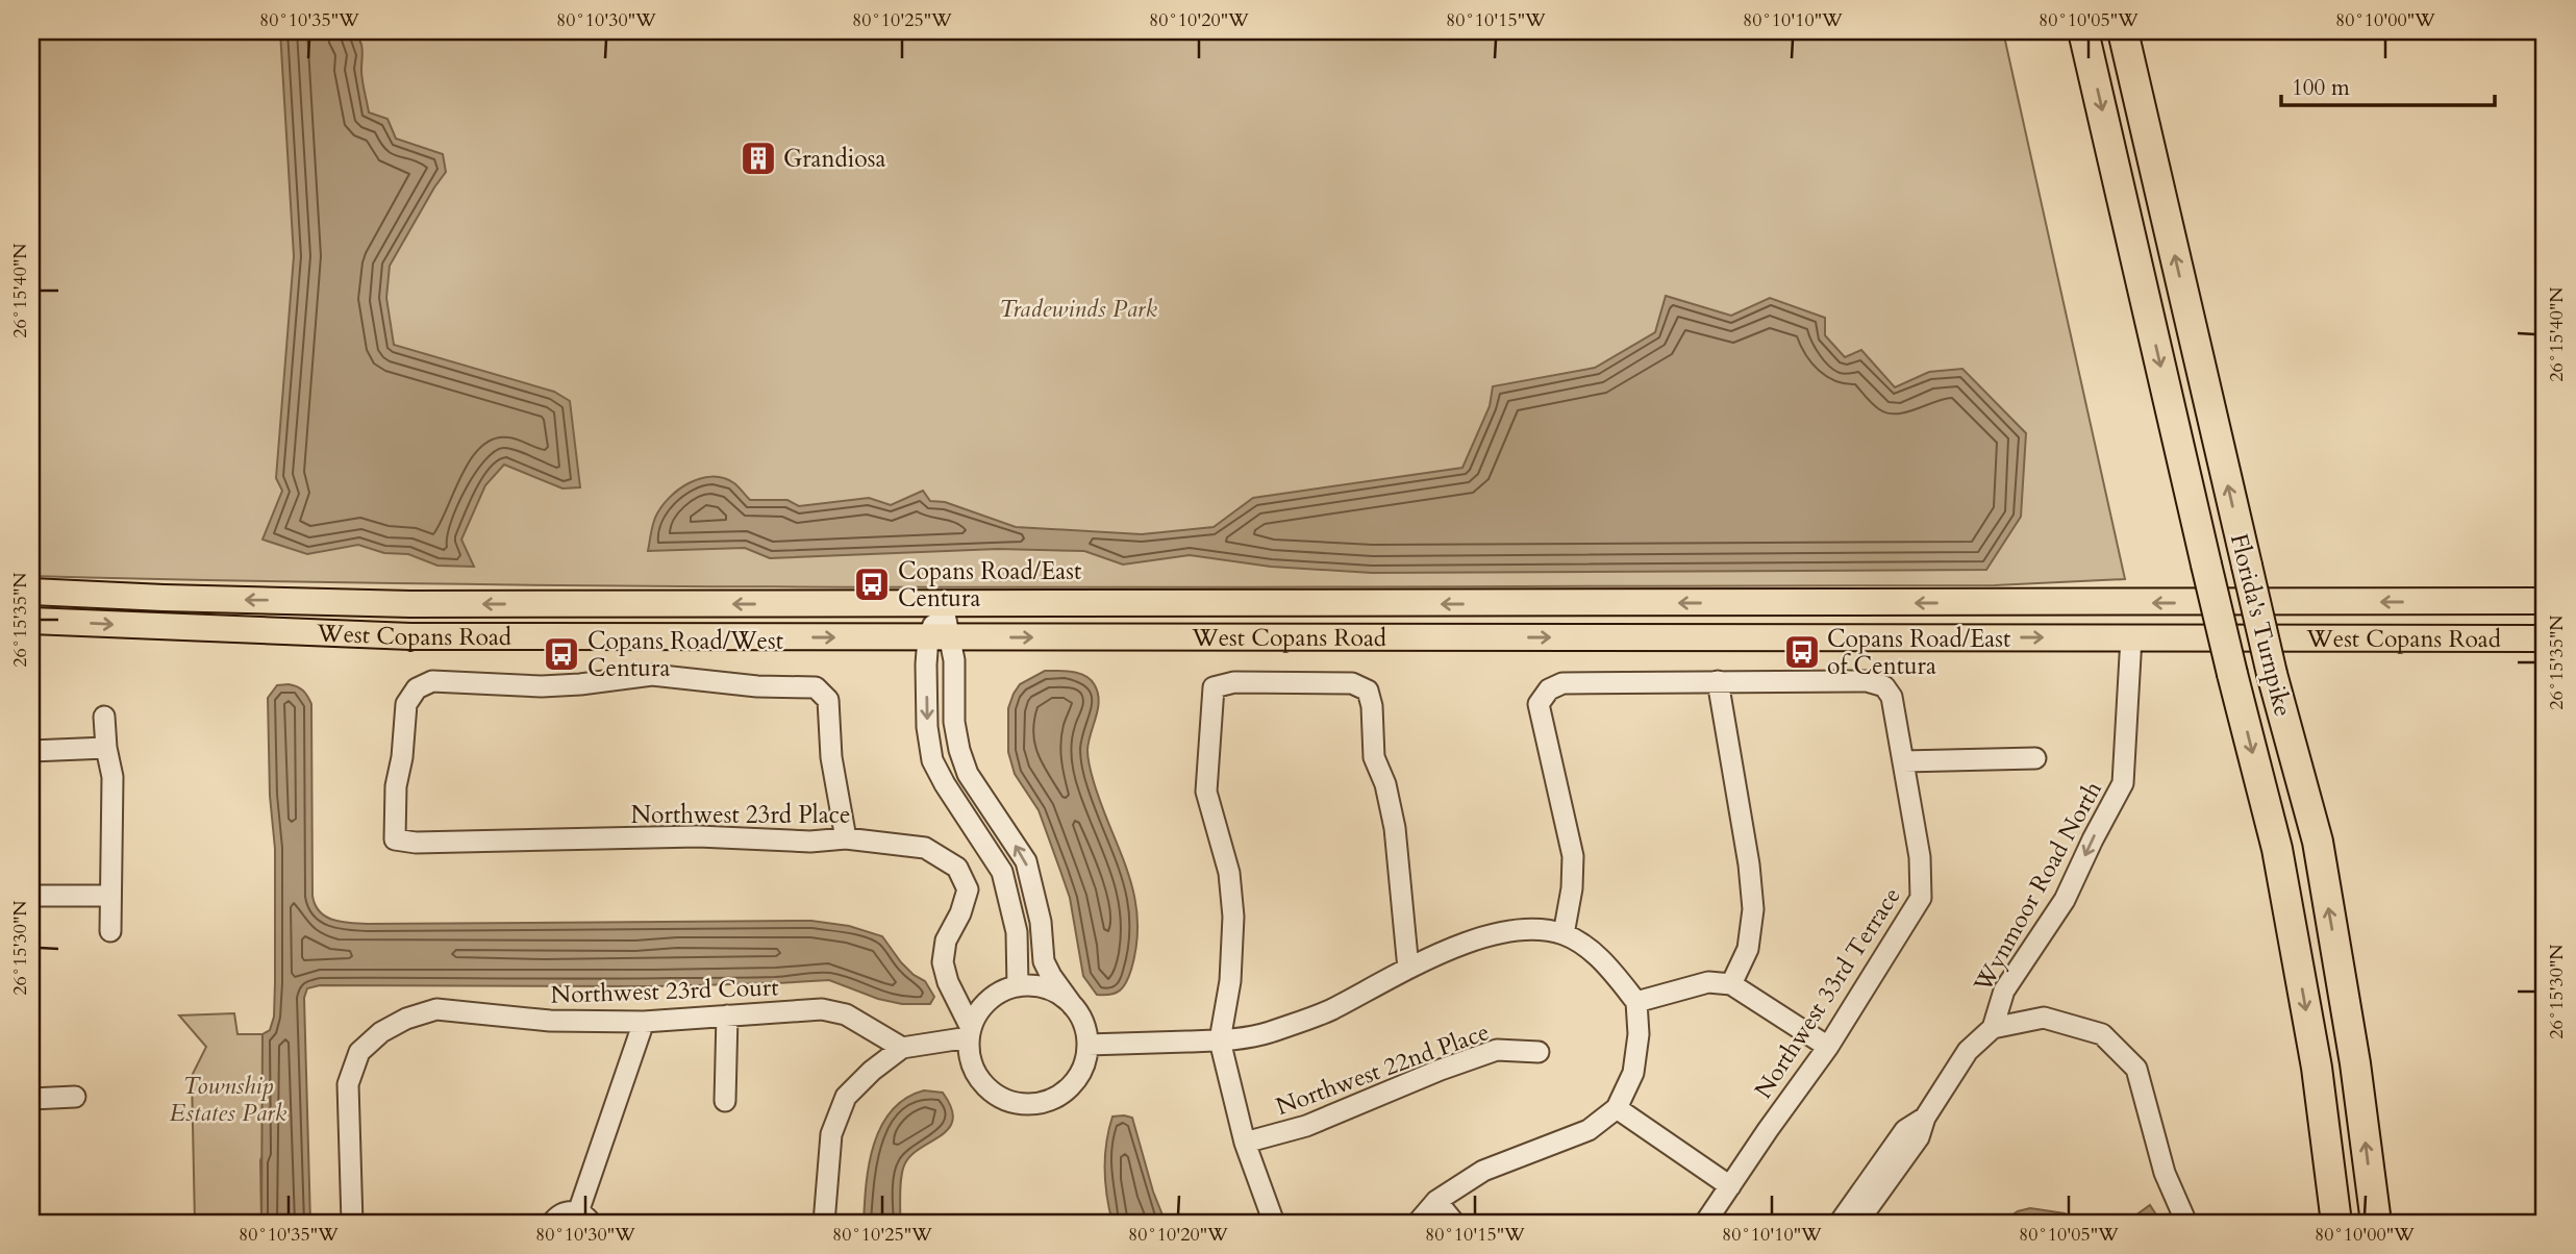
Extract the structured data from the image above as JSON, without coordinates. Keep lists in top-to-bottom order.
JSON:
{
  "streets": {
    "highway": ["Florida's Turnpike"],
    "main road": ["West Copans Road"],
    "street": [
      "Northwest 23rd Place",
      "Wynmoor Road North",
      "Northwest 23rd Court",
      "Northwest 33rd Terrace",
      "Northwest 22nd Place"
    ]
  },
  "crossings": [
    ["West Copans Road", "Wynmoor Road North"]
  ],
  "one_way": ["Wynmoor Road North"],
  "parks": ["Tradewinds Park", "Township Estates Park"],
  "places": {
    "building": ["Grandiosa"],
    "bus stop": ["Copans Road/East Centura", "Copans Road/East of Centura", "Copans Road/West Centura"]
  },
  "scale_bar": "100 m",
  "coordinates": [
    "80°10'35\"W",
    "80°10'30\"W",
    "80°10'25\"W",
    "80°10'20\"W",
    "80°10'15\"W",
    "80°10'10\"W",
    "80°10'05\"W",
    "80°10'00\"W",
    "26°15'40\"N",
    "26°15'35\"N",
    "26°15'30\"N"
  ]
}
